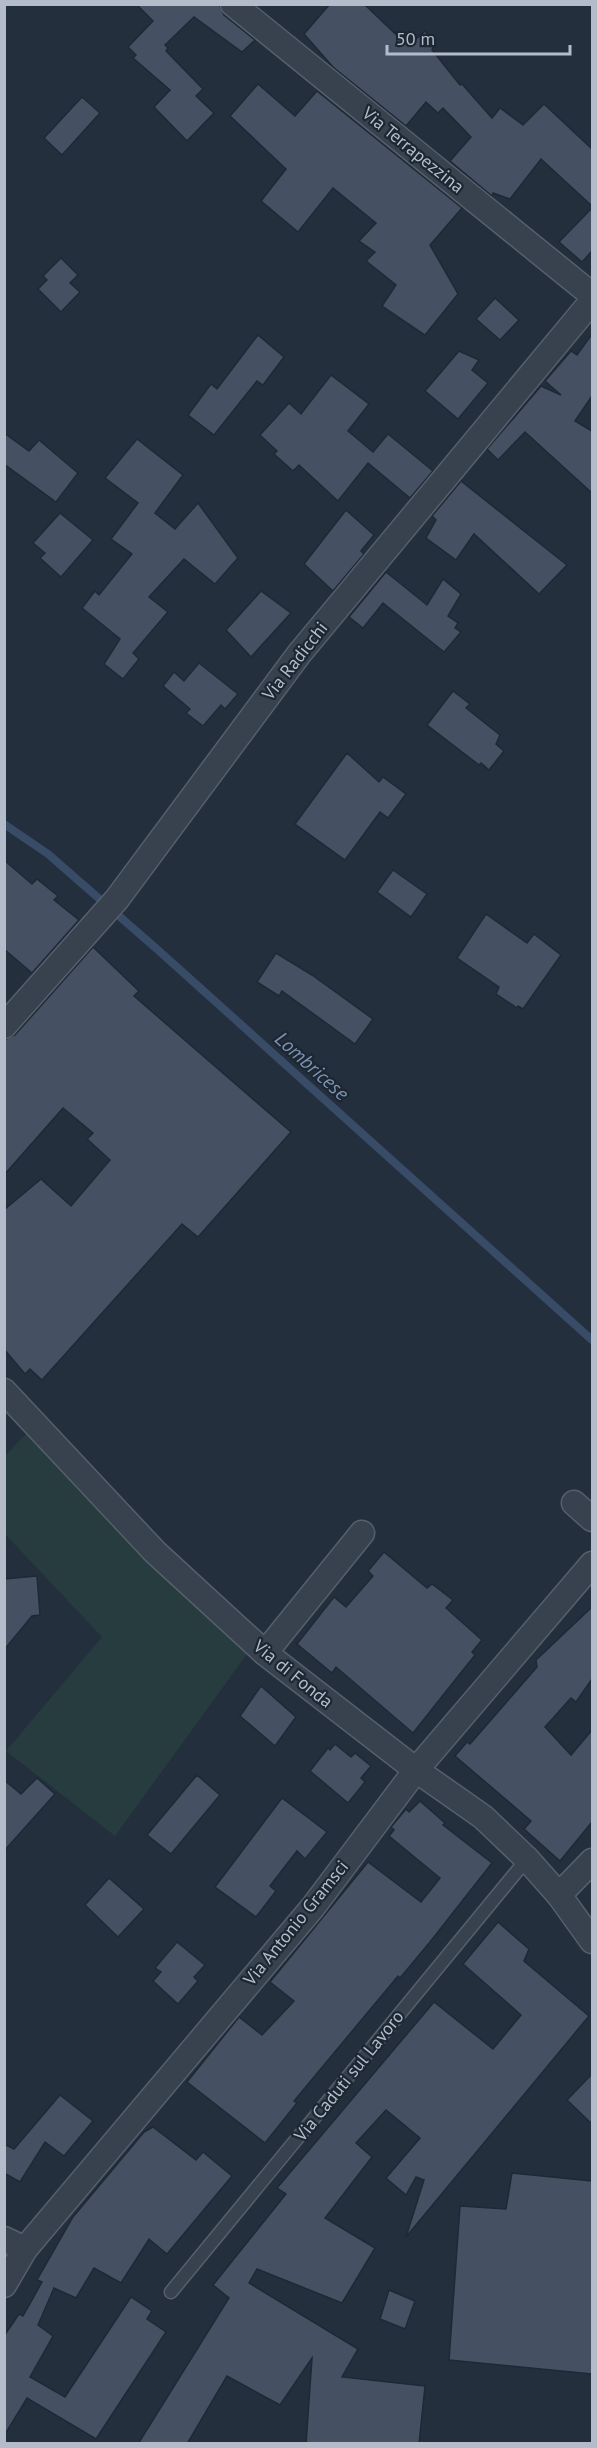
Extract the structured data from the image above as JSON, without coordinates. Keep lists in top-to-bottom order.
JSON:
{
  "streets": {
    "street": [
      "Via Terrapezzina",
      "Via Radicchi",
      "Via di Fonda",
      "Via Antonio Gramsci"
    ],
    "lane": ["Via Caduti sul Lavoro"]
  },
  "crossings": [
    ["Via di Fonda", "Via Antonio Gramsci"],
    ["Via di Fonda", "Via Caduti sul Lavoro"]
  ],
  "water": ["Lombricese"],
  "scale_bar": "50 m"
}
